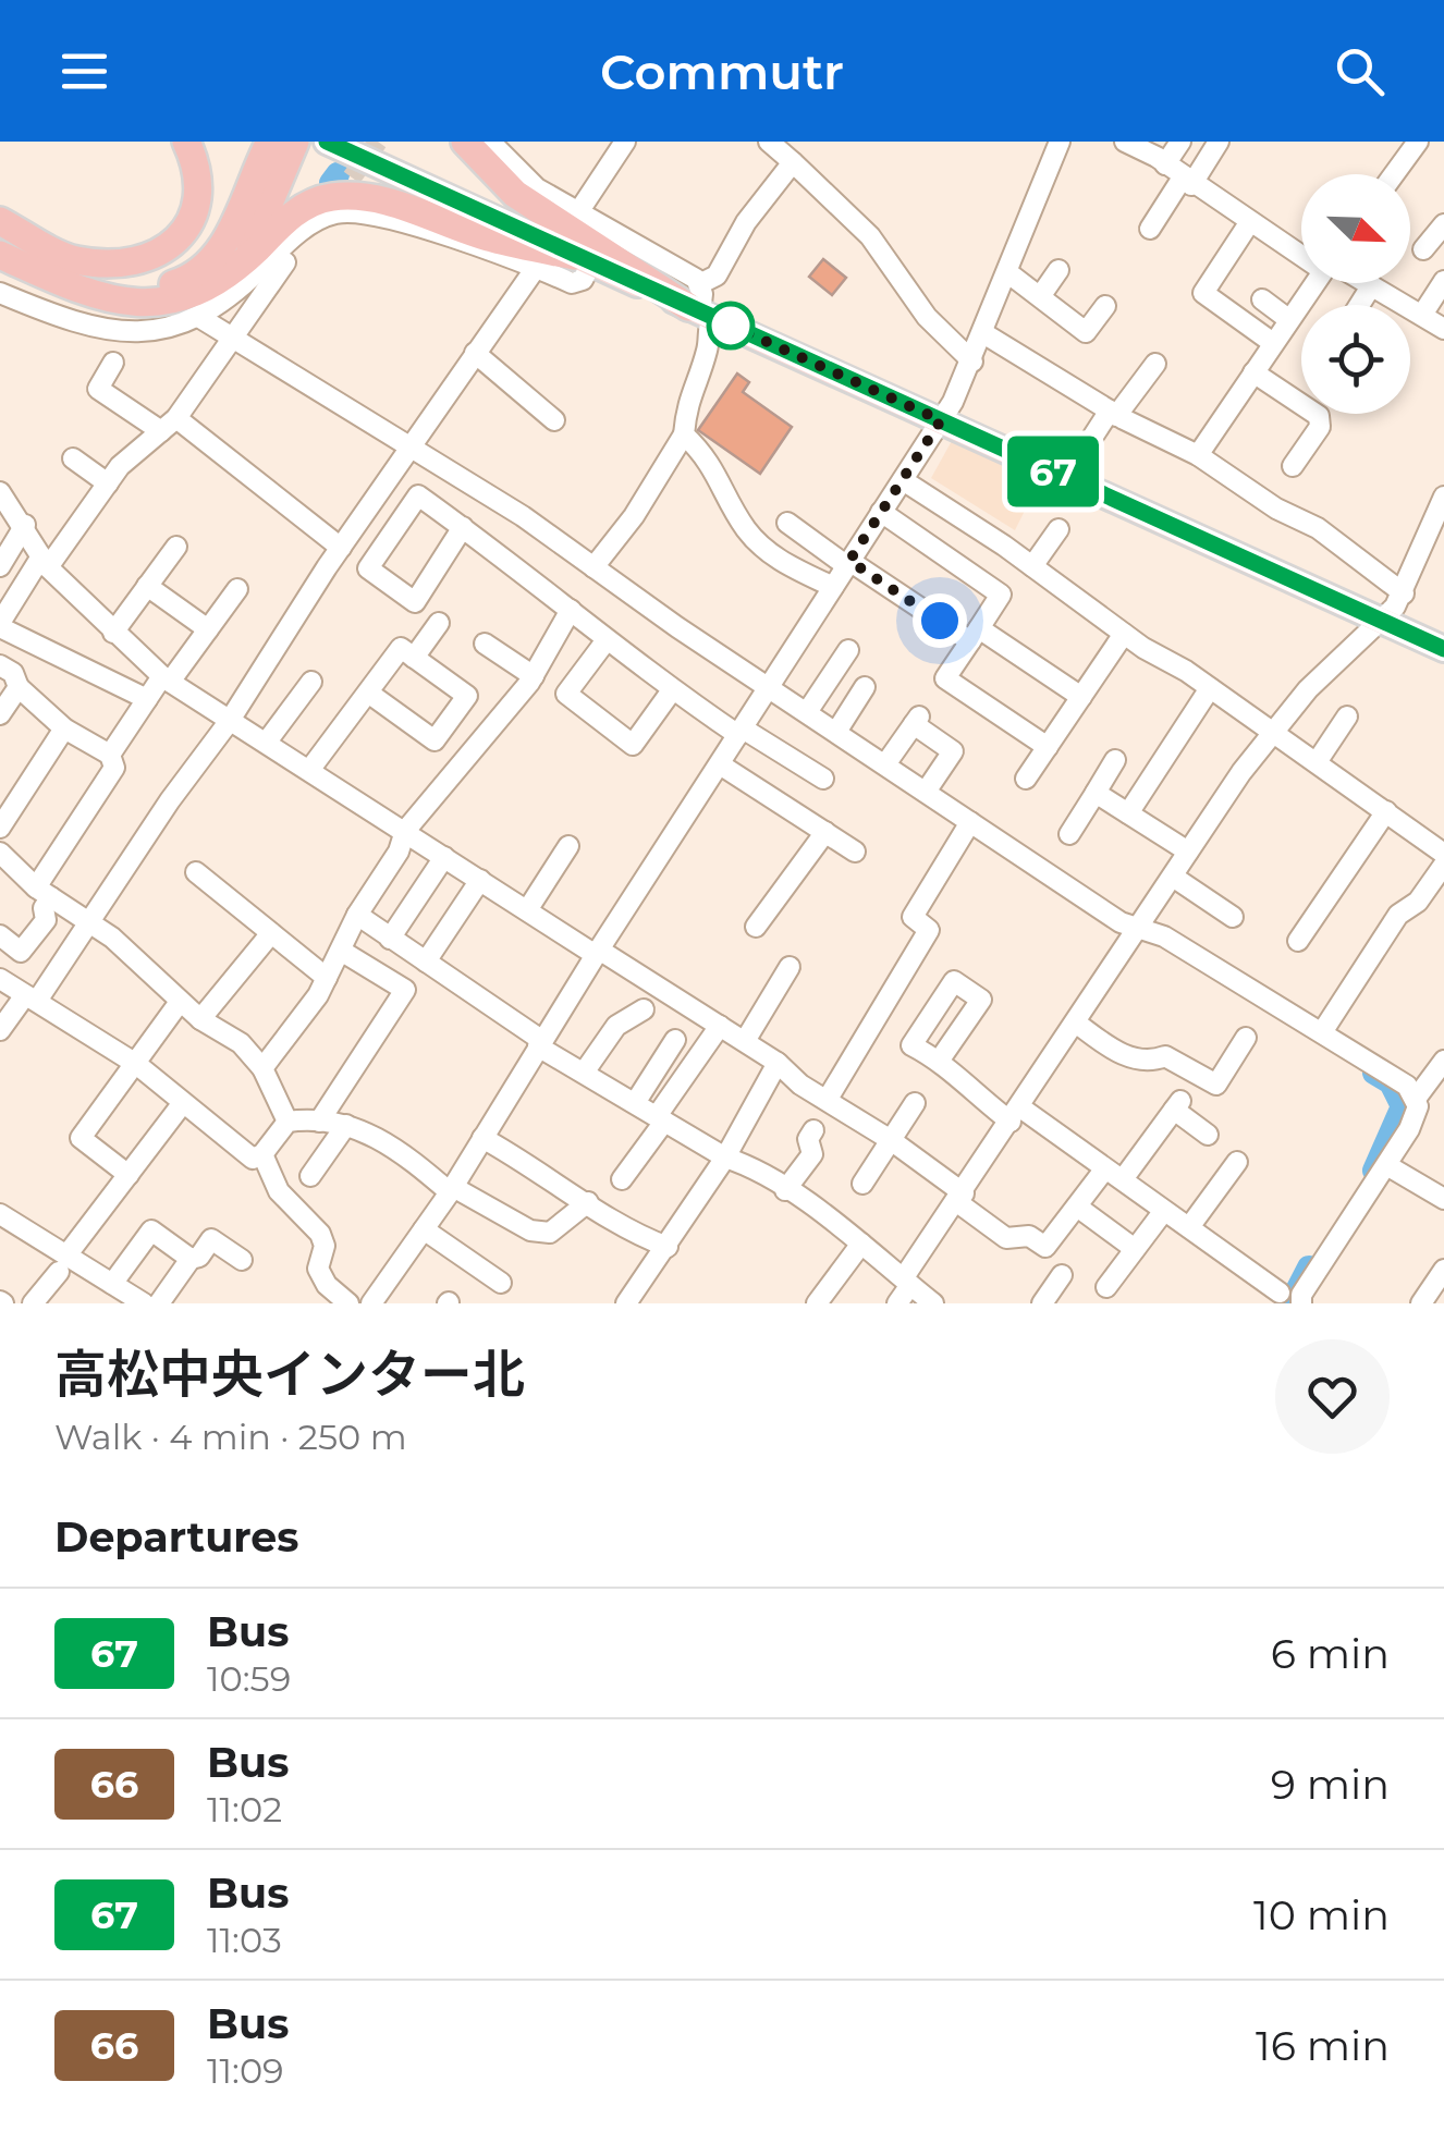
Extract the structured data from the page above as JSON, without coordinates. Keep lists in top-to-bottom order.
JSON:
{
  "lines": ["bus line 67"],
  "north": "bottom right",
  "page": {
    "header": "Commutr",
    "on_map": "67",
    "heading": [
      ["高松中央インター北", "Walk · 4 min · 250 m"],
      "Departures"
    ],
    "list": [
      {
        "mark": "67",
        "name": "Bus",
        "note": "10:59",
        "value": "6 min"
      },
      {
        "mark": "66",
        "name": "Bus",
        "note": "11:02",
        "value": "9 min"
      },
      {
        "mark": "67",
        "name": "Bus",
        "note": "11:03",
        "value": "10 min"
      },
      {
        "mark": "66",
        "name": "Bus",
        "note": "11:09",
        "value": "16 min"
      }
    ]
  }
}
